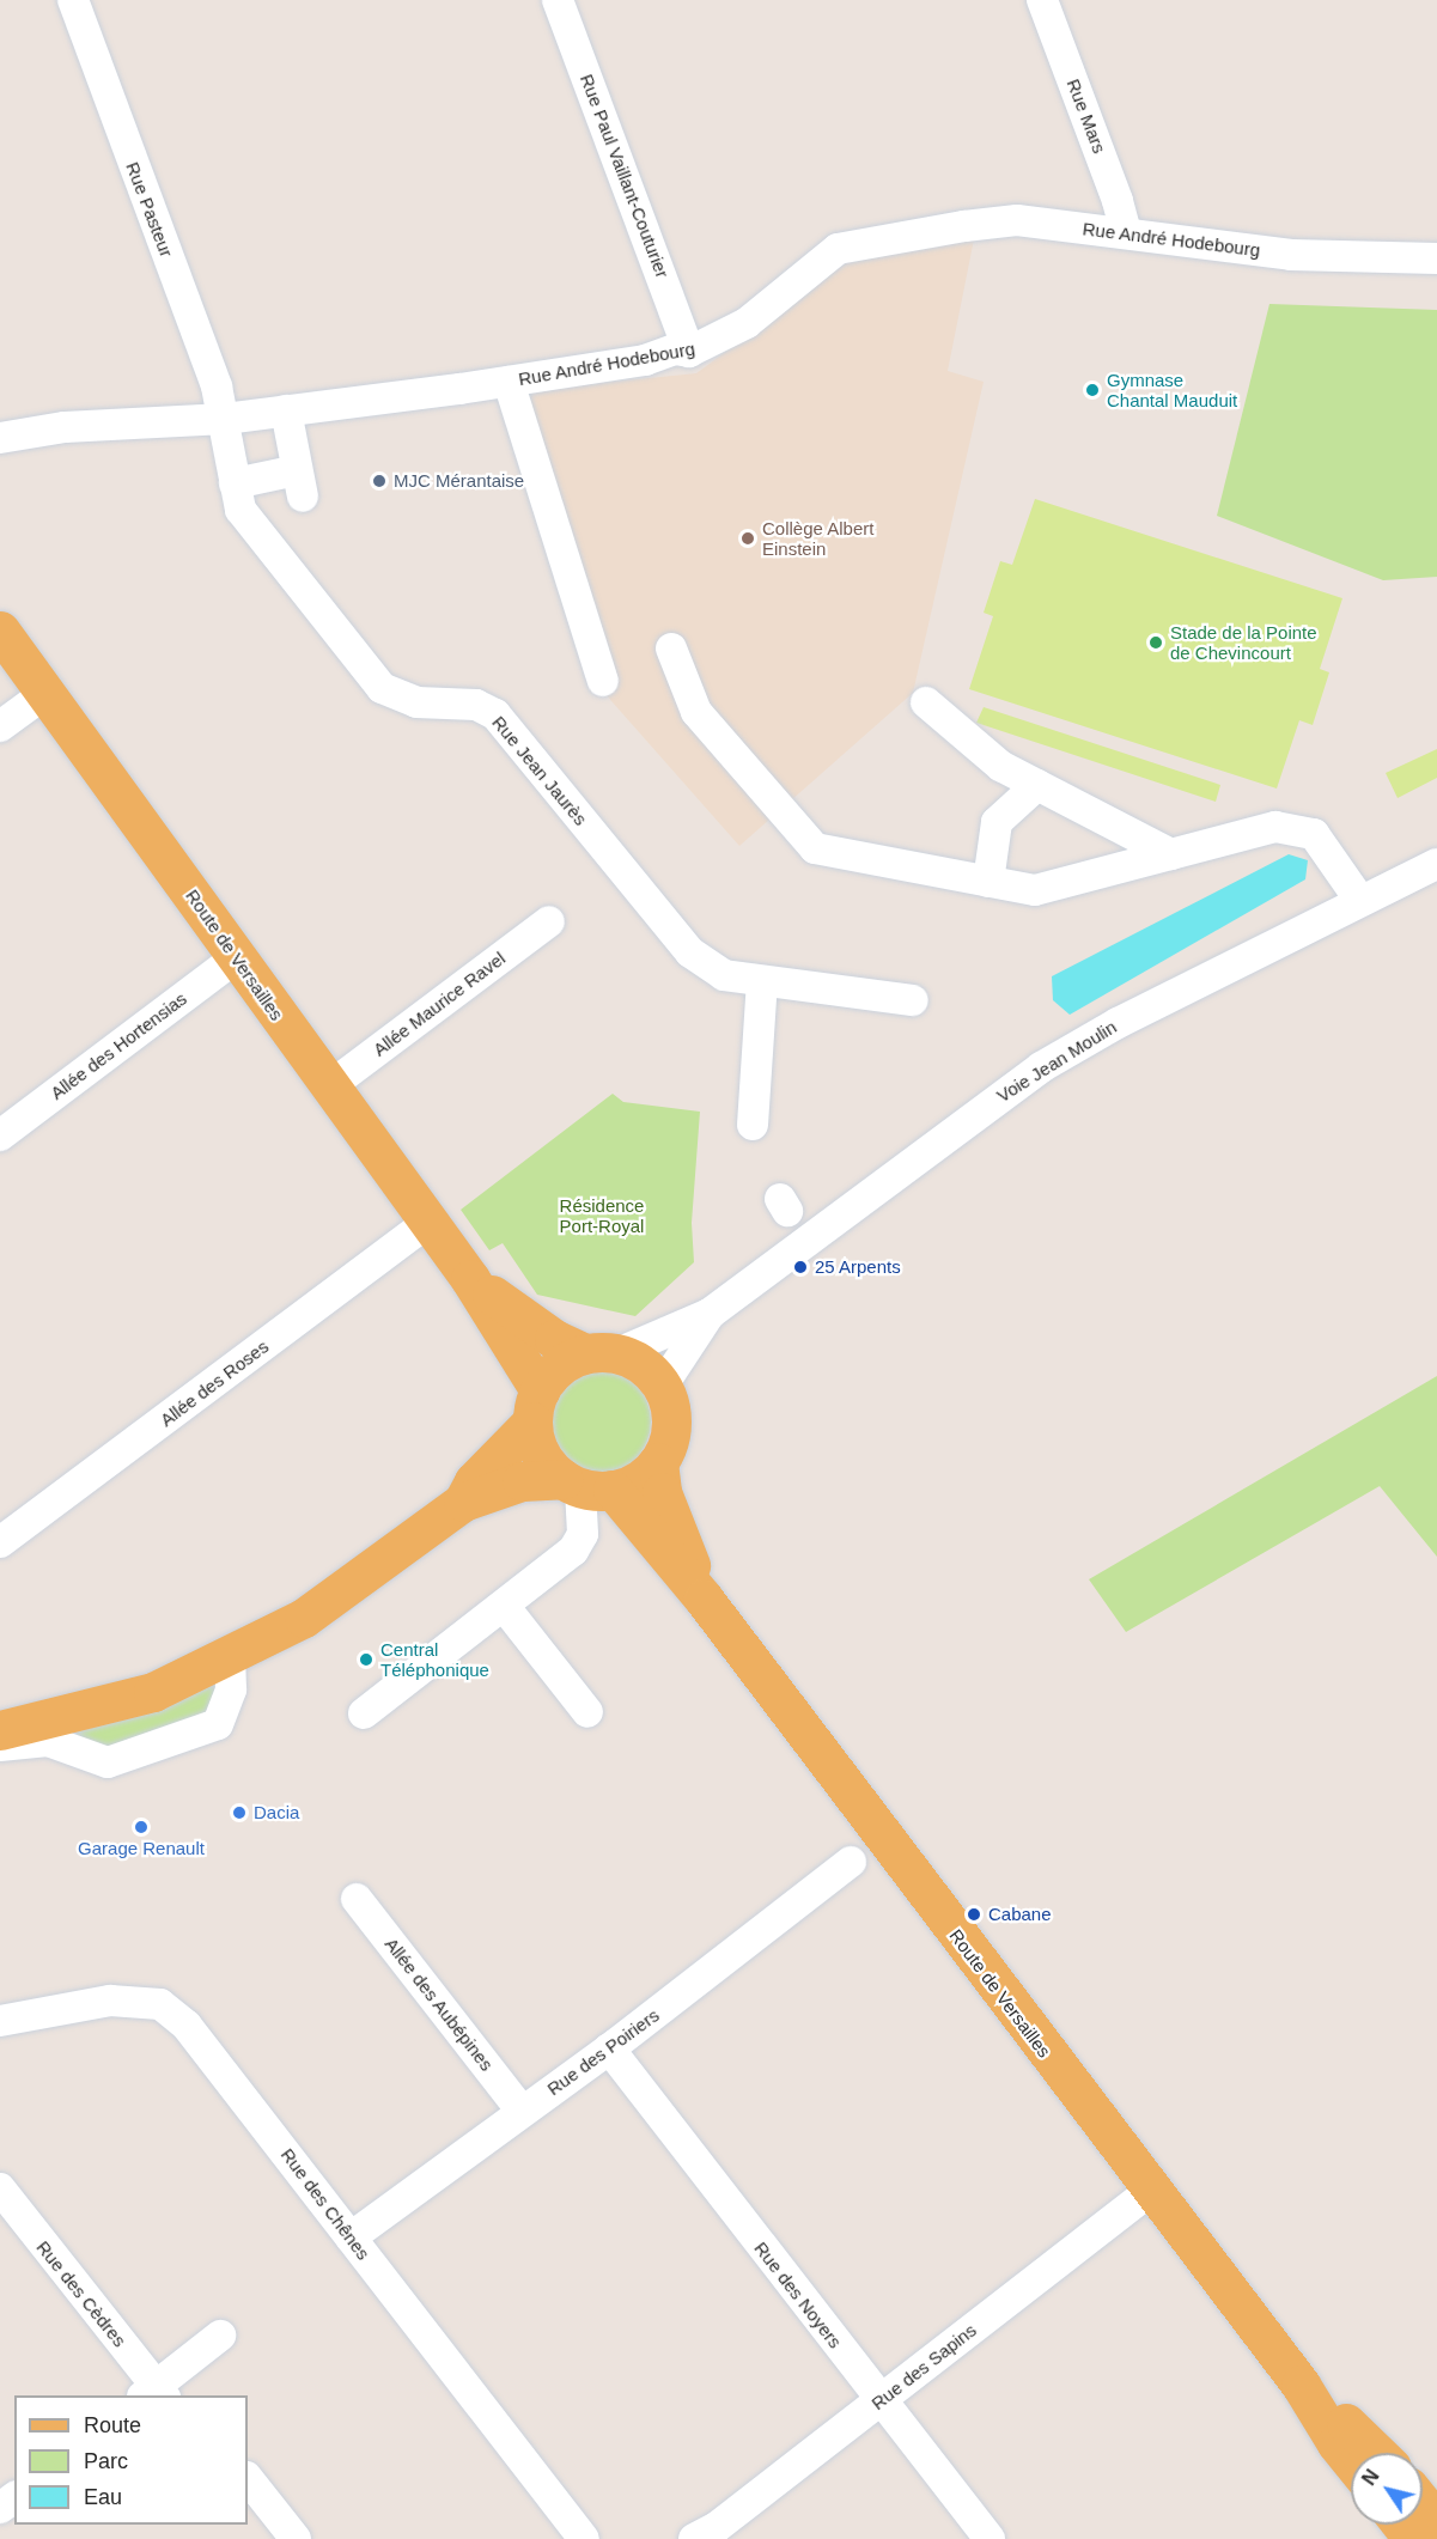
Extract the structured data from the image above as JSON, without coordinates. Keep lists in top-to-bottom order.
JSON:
{
  "streets": {
    "main road": ["Route de Versailles"],
    "street": [
      "Rue Mars",
      "Rue Paul Vaillant-Couturier",
      "Rue Pasteur",
      "Rue André Hodebourg",
      "Rue Jean Jaurès",
      "Allée Maurice Ravel",
      "Allée des Hortensias",
      "Voie Jean Moulin",
      "Allée des Roses",
      "Allée des Aubépines",
      "Rue des Poiriers",
      "Rue des Chênes",
      "Rue des Cèdres",
      "Rue des Noyers",
      "Rue des Sapins"
    ]
  },
  "crossings": [
    ["Rue Mars", "Rue André Hodebourg"],
    ["Rue Paul Vaillant-Couturier", "Rue André Hodebourg"],
    ["Rue Pasteur", "Rue André Hodebourg"],
    ["Rue Pasteur", "Rue Jean Jaurès"],
    ["Rue André Hodebourg", "Rue Jean Jaurès"],
    ["Route de Versailles", "Allée Maurice Ravel"],
    ["Route de Versailles", "Allée des Hortensias"],
    ["Route de Versailles", "Voie Jean Moulin"],
    ["Route de Versailles", "Allée des Roses"],
    ["Route de Versailles", "Rue des Sapins"],
    ["Allée des Aubépines", "Rue des Poiriers"],
    ["Rue des Poiriers", "Rue des Chênes"],
    ["Rue des Poiriers", "Rue des Noyers"],
    ["Rue des Noyers", "Rue des Sapins"]
  ],
  "parks": ["Résidence Port-Royal"],
  "places": [
    "Gymnase Chantal Mauduit",
    "MJC Mérantaise",
    "Collège Albert Einstein",
    "Stade de la Pointe de Chevincourt",
    "25 Arpents",
    "Central Téléphonique",
    "Dacia",
    "Garage Renault",
    "Cabane"
  ],
  "legend": ["Route", "Parc", "Eau"],
  "north": "top left"
}
